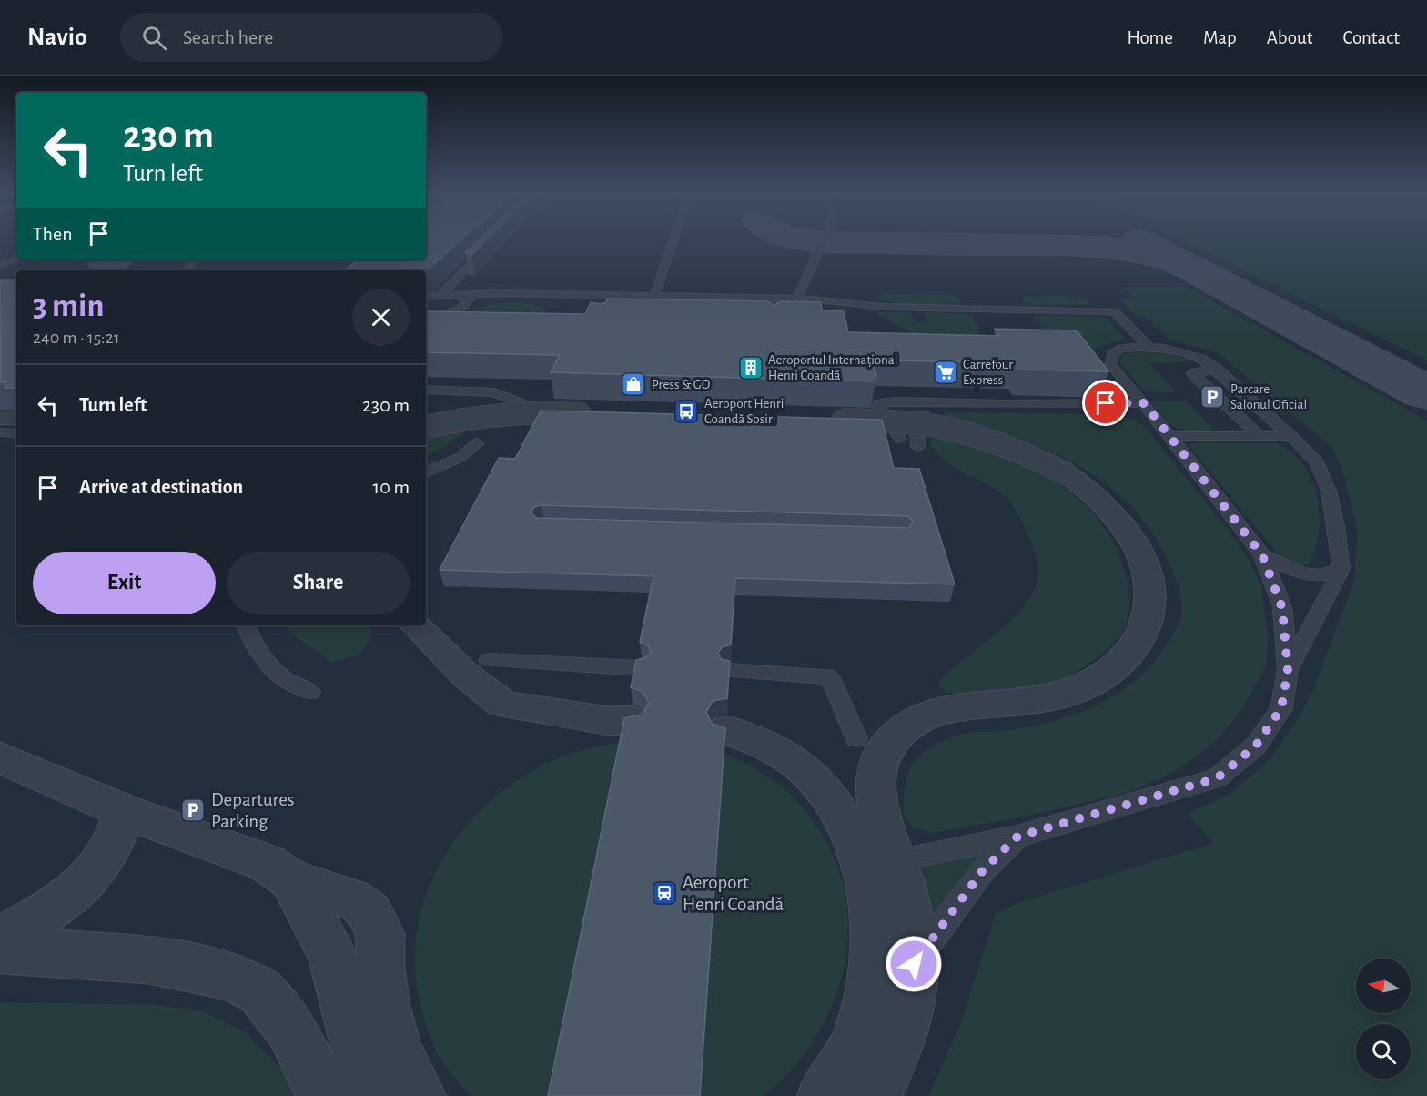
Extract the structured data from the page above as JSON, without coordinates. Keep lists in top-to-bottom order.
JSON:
{
  "places": {
    "building": ["Aeroportul Internațional Henri Coandă"],
    "supermarket": ["Carrefour Express"],
    "shop": ["Press & GO"],
    "parking": ["Parcare Salonul Oficial", "Departures Parking"],
    "bus stop": ["Aeroport Henri Coandă Sosiri"],
    "station": ["Aeroport Henri Coandă"]
  },
  "north": "left",
  "page": {
    "header": "Navio",
    "search": "Search here",
    "nav": [
      "Home",
      "Map",
      "About",
      "Contact"
    ],
    "turn": ["230 m", "Turn left"],
    "then": "Then",
    "heading": ["3 min", "240 m · 15:21"],
    "list": [
      {
        "name": "Turn left",
        "value": "230 m"
      },
      {
        "name": "Arrive at destination",
        "value": "10 m"
      }
    ],
    "buttons": ["Exit", "Share"]
  }
}
